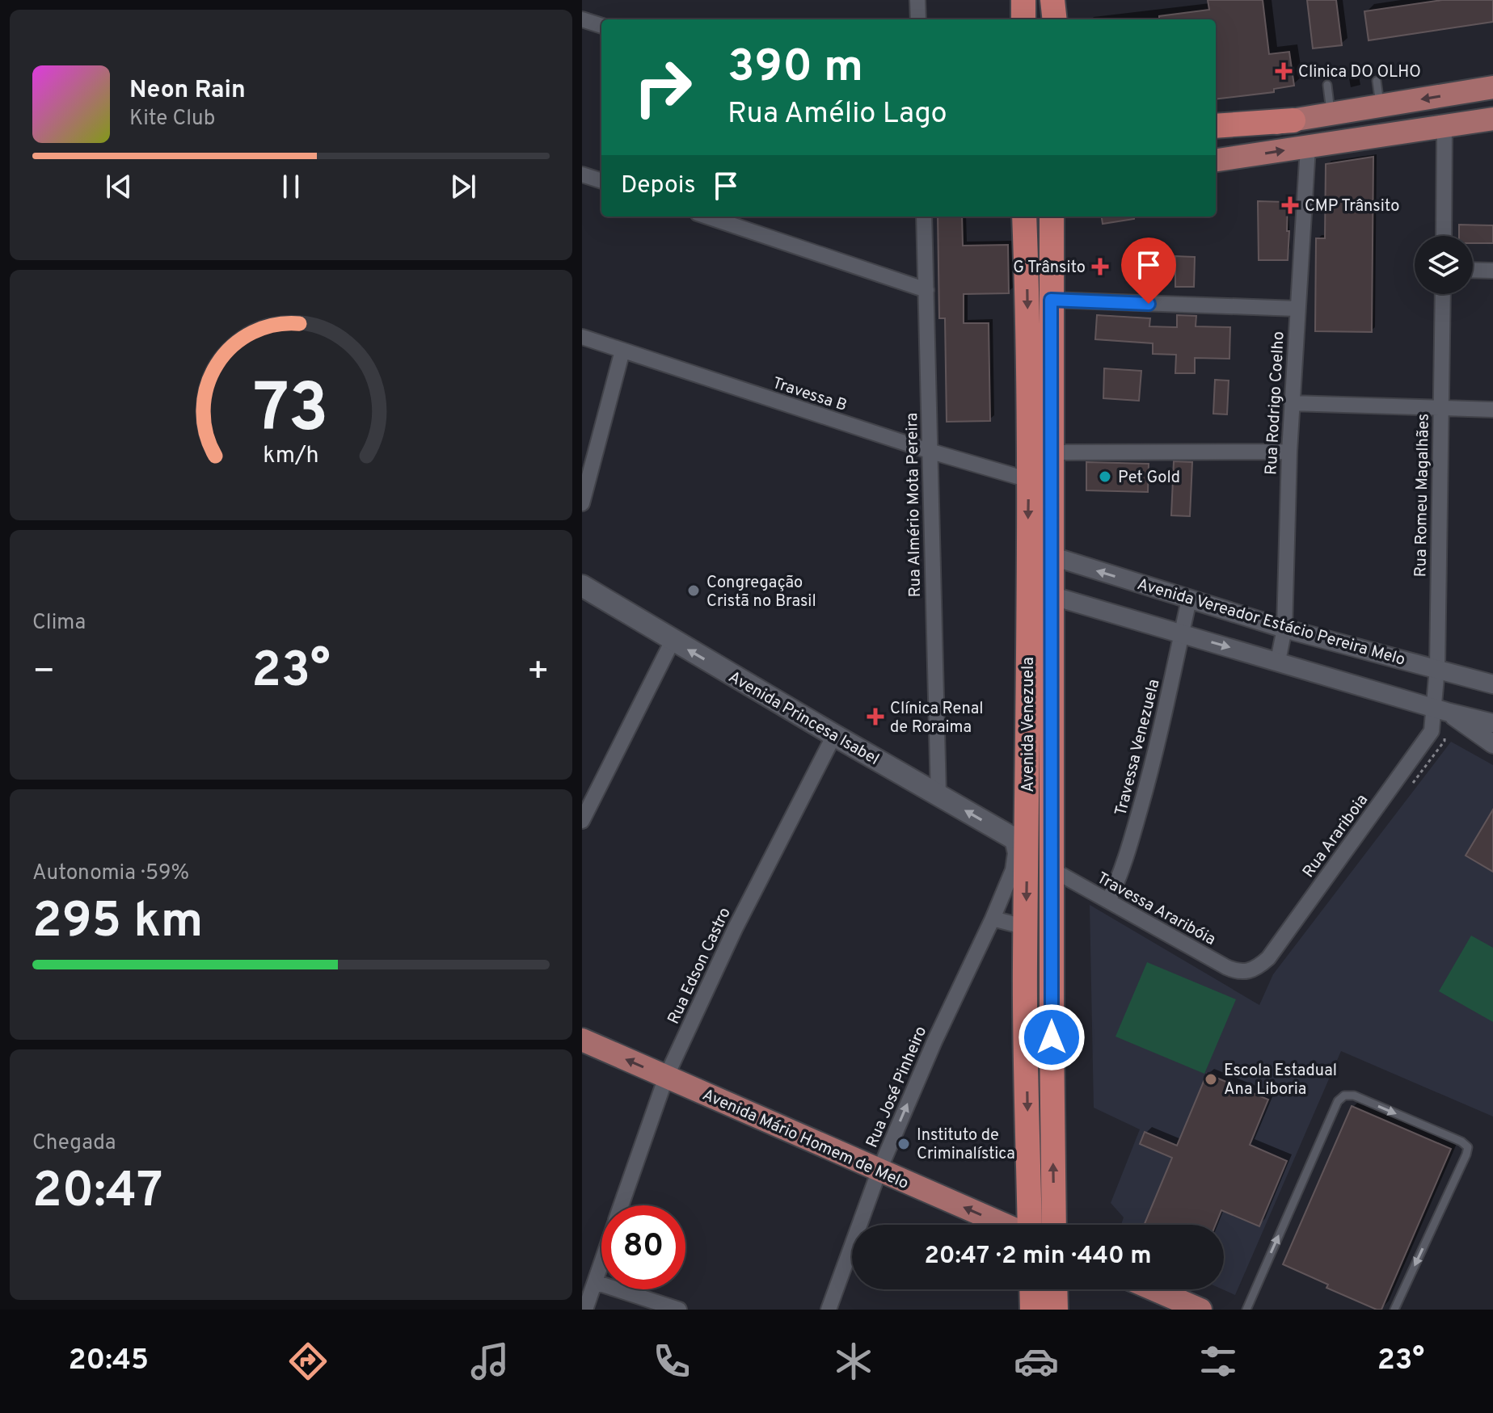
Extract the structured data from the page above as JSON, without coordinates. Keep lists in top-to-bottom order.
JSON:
{
  "streets": {
    "highway": ["Avenida Venezuela"],
    "main road": ["Avenida Princesa Isabel", "Avenida Mário Homem de Melo"],
    "street": [
      "Travessa B",
      "Rua Rodrigo Coelho",
      "Rua Romeu Magalhães",
      "Rua Almério Mota Pereira",
      "Avenida Vereador Estácio Pereira Melo",
      "Travessa Venezuela",
      "Rua Arariboia",
      "Travessa Araribóia",
      "Rua Edson Castro",
      "Rua José Pinheiro"
    ]
  },
  "crossings": [
    ["Travessa B", "Rua Almério Mota Pereira"],
    ["Travessa B", "Avenida Venezuela"],
    ["Rua Rodrigo Coelho", "Avenida Vereador Estácio Pereira Melo"],
    ["Rua Romeu Magalhães", "Avenida Vereador Estácio Pereira Melo"],
    ["Rua Romeu Magalhães", "Rua Arariboia"],
    ["Rua Almério Mota Pereira", "Avenida Princesa Isabel"],
    ["Avenida Vereador Estácio Pereira Melo", "Avenida Venezuela"],
    ["Avenida Vereador Estácio Pereira Melo", "Travessa Venezuela"],
    ["Avenida Princesa Isabel", "Avenida Venezuela"],
    ["Avenida Princesa Isabel", "Rua Edson Castro"],
    ["Avenida Princesa Isabel", "Rua José Pinheiro"],
    ["Avenida Venezuela", "Travessa Araribóia"],
    ["Avenida Venezuela", "Rua José Pinheiro"],
    ["Travessa Venezuela", "Travessa Araribóia"],
    ["Rua Arariboia", "Travessa Araribóia"],
    ["Rua Edson Castro", "Avenida Mário Homem de Melo"],
    ["Rua José Pinheiro", "Avenida Mário Homem de Melo"]
  ],
  "one_way": ["Avenida Princesa Isabel", "Rua José Pinheiro", "Avenida Mário Homem de Melo"],
  "places": {
    "health": [
      "Clinica DO OLHO",
      "CMP Trânsito",
      "G Trânsito",
      "Clínica Renal de Roraima"
    ],
    "other": [
      "Pet Gold",
      "Congregação Cristã no Brasil",
      "Escola Estadual Ana Liboria",
      "Instituto de Criminalística"
    ]
  },
  "page": {
    "turn": ["390 m", "Rua Amélio Lago"],
    "song": ["Neon Rain", "Kite Club"],
    "then": "Depois",
    "tile": [
      "Clima",
      ["Autonomia · 59%", "295 km"],
      ["Chegada", "20:47"]
    ],
    "heat": ["−", "23°", "+"],
    "limit": "80",
    "trip": "20:47 · 2 min · 440 m",
    "tabs": ["20:45", "23°"],
    "gauge": ["73", "km/h"]
  }
}
